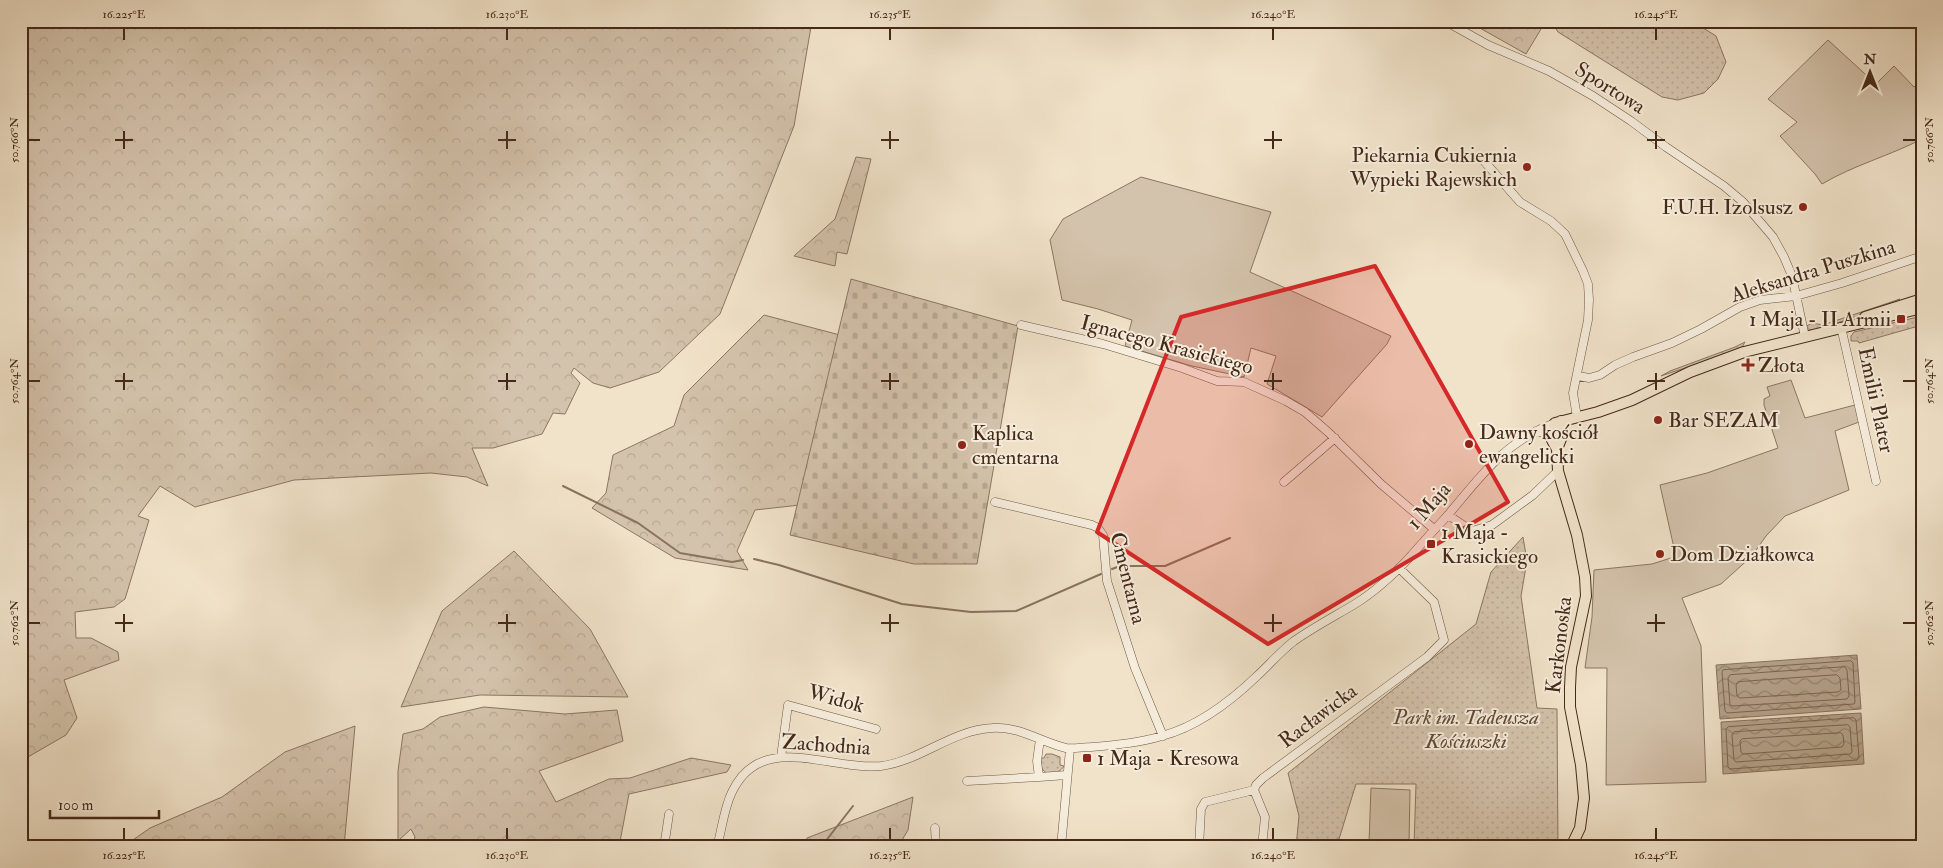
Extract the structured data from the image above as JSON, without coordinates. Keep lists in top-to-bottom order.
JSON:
{
  "streets": {
    "main road": ["1 Maja", "Karkonoska"],
    "street": [
      "Sportowa",
      "Aleksandra Puszkina",
      "Ignacego Krasickiego",
      "Emilii Plater",
      "Cmentarna",
      "Widok",
      "Racławicka",
      "Zachodnia"
    ]
  },
  "crossings": [
    ["Sportowa", "Aleksandra Puszkina"],
    ["Sportowa", "1 Maja"],
    ["Ignacego Krasickiego", "1 Maja"],
    ["Emilii Plater", "1 Maja"],
    ["1 Maja", "Cmentarna"],
    ["1 Maja", "Karkonoska"],
    ["1 Maja", "Racławicka"],
    ["1 Maja", "Zachodnia"],
    ["Widok", "Zachodnia"]
  ],
  "parks": ["Park im. Tadeusza Kościuszki"],
  "places": {
    "other": [
      "Piekarnia Cukiernia Wypieki Rajewskich",
      "F.U.H. Izolsusz",
      "Bar SEZAM",
      "Dawny kościół ewangelicki",
      "Kaplica cmentarna",
      "Dom Działkowca"
    ],
    "transit": ["1 Maja - II Armii", "1 Maja - Krasickiego", "1 Maja - Kresowa"],
    "health": ["Złota"]
  },
  "scale_bar": "100 m",
  "north": "top",
  "coordinates": [
    "16.225°E",
    "16.230°E",
    "16.235°E",
    "16.240°E",
    "16.245°E",
    "50.766°N",
    "50.764°N",
    "50.762°N"
  ]
}
